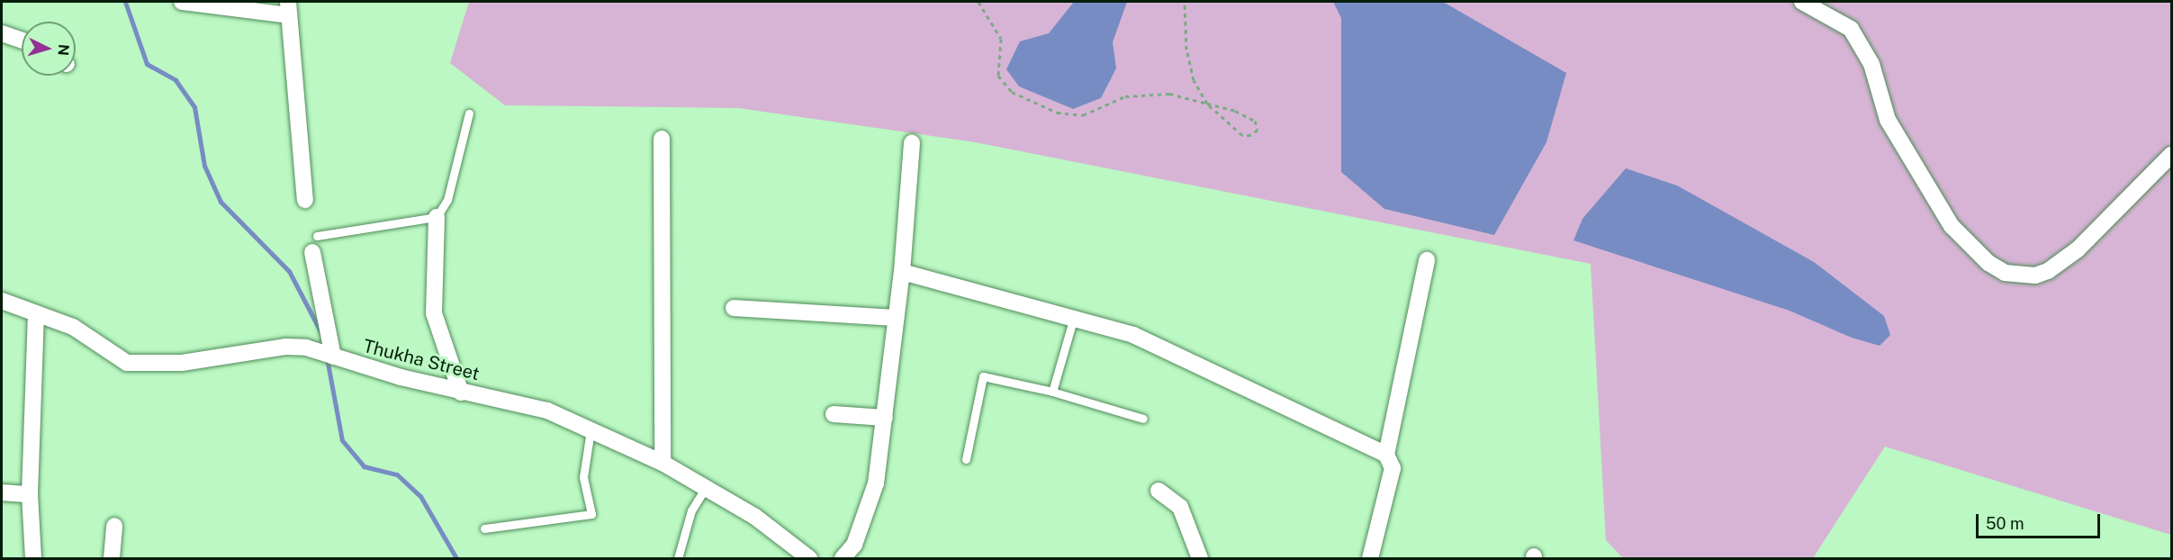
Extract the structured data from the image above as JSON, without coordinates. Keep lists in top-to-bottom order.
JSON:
{
  "streets": {
    "street": ["Thukha Street"]
  },
  "scale_bar": "50 m",
  "north": "right"
}
